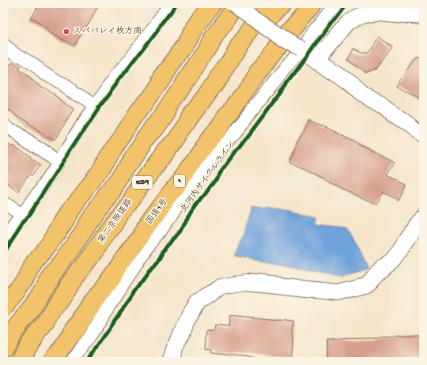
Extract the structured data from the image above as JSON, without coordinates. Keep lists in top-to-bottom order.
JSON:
{
  "streets": {
    "highway": [
      "1",
      "E89",
      "国道1号",
      "第二京阪道路"
    ],
    "cycle path": ["北河内サイクルライン"]
  },
  "places": ["スパバレイ枚方南"]
}
